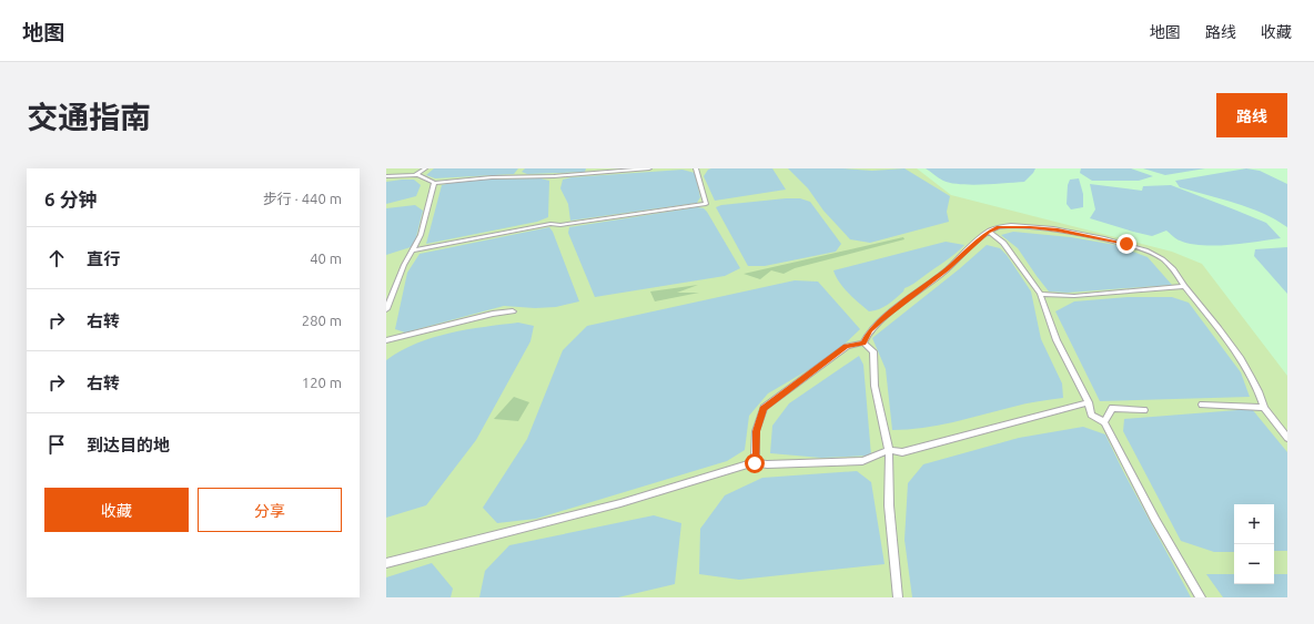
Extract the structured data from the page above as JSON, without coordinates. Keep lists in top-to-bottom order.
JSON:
{
  "page": {
    "header": "地图",
    "nav": ["地图", "路线", "收藏"],
    "title": "交通指南",
    "buttons": [
      "路线",
      ["收藏", "分享"]
    ],
    "heading": ["6 分钟", "步行 · 440 m"],
    "list": [
      ["直行", "40 m"],
      ["右转", "280 m"],
      ["右转", "120 m"],
      "到达目的地"
    ],
    "map_buttons": ["+", "−"]
  }
}
